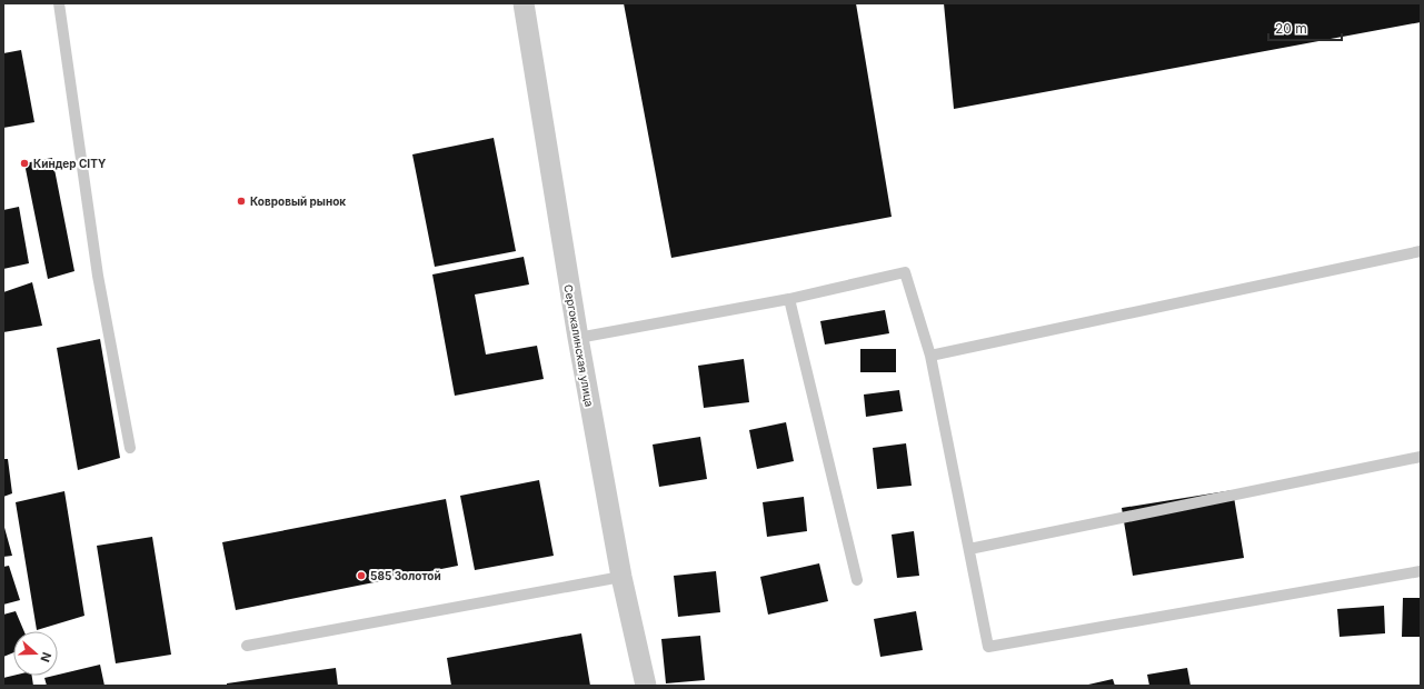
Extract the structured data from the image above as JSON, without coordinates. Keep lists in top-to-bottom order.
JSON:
{
  "streets": {
    "street": ["Сергокалинская улица"]
  },
  "places": ["Киндер CITY", "Ковровый рынок", "585 Золотой"],
  "scale_bar": "20 m",
  "north": "right"
}
